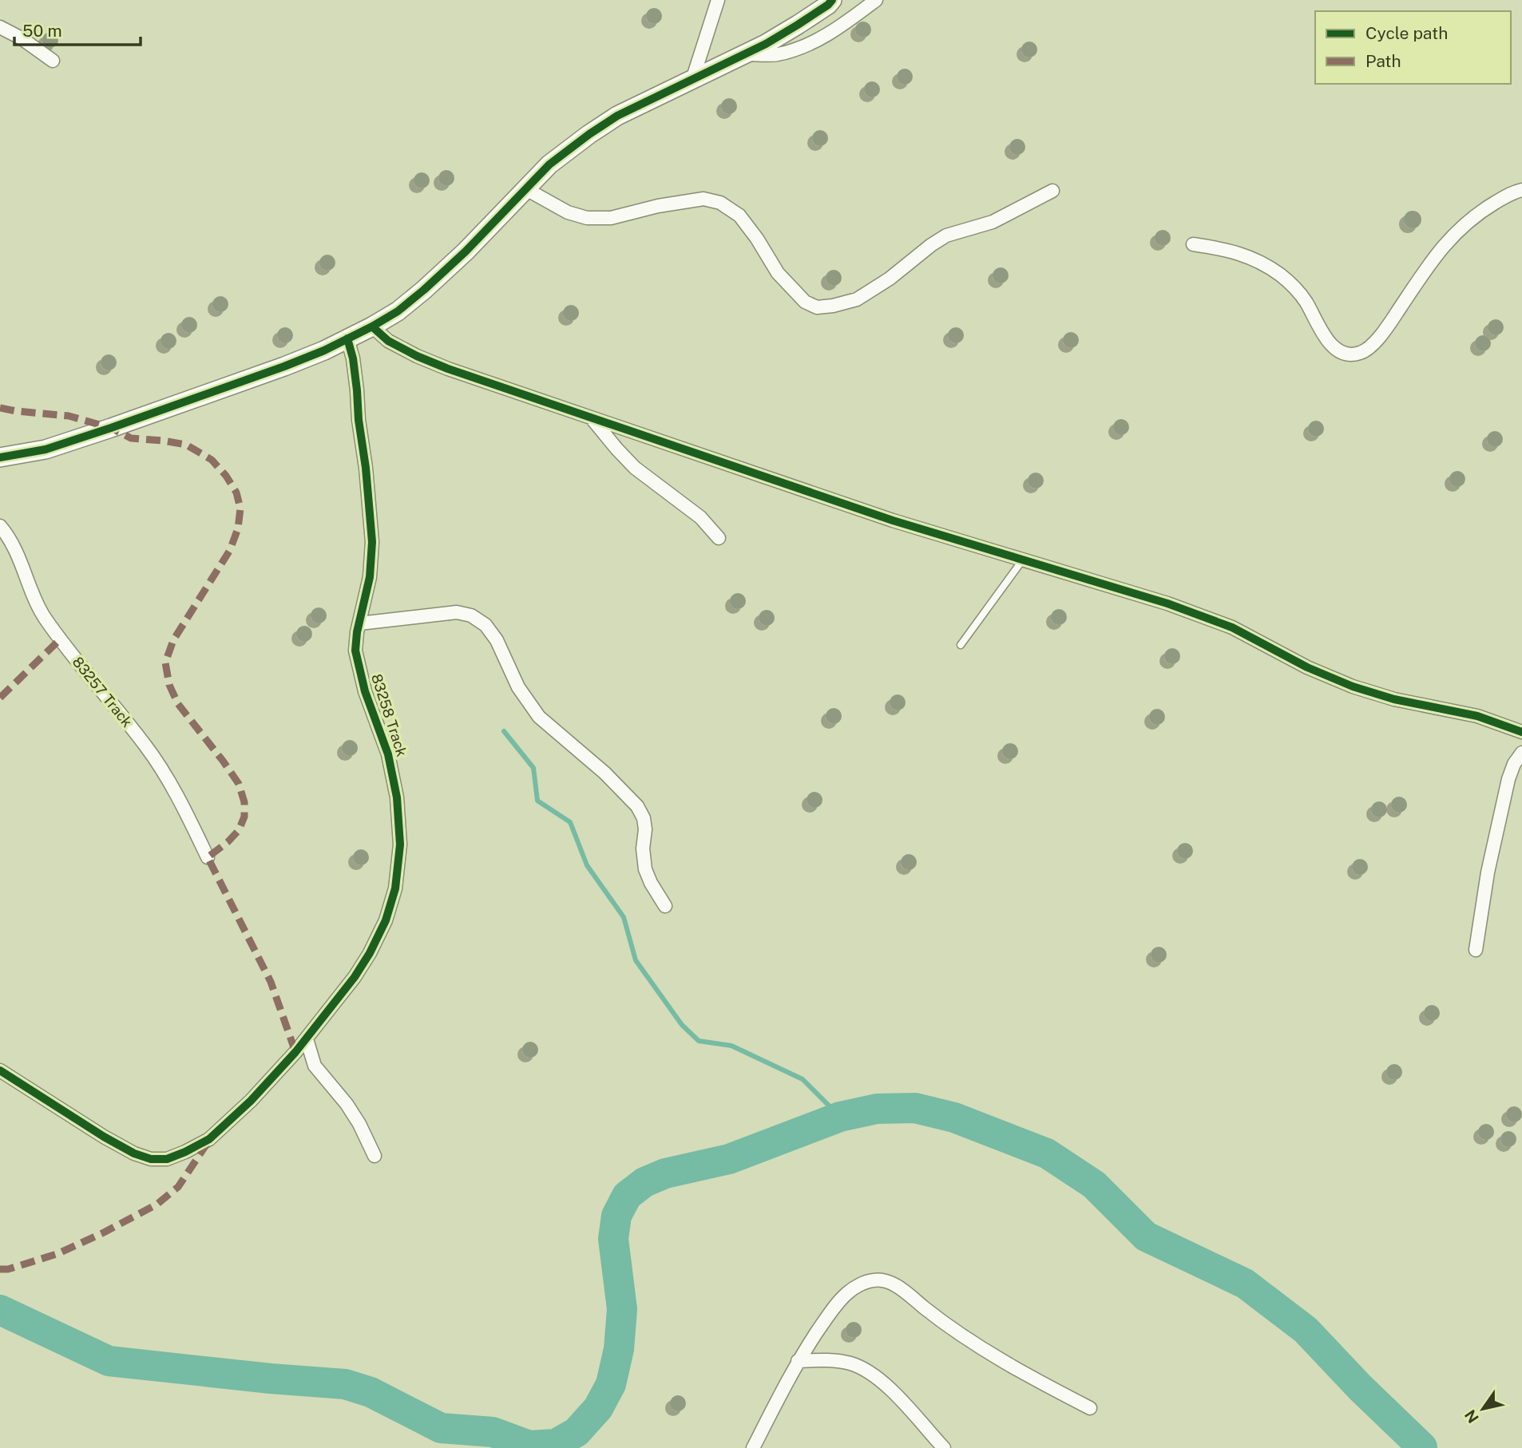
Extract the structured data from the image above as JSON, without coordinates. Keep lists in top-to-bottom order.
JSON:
{
  "streets": {
    "street": ["83257 Track", "83258 Track"]
  },
  "legend": ["Cycle path", "Path"],
  "scale_bar": "50 m",
  "north": "bottom left"
}
